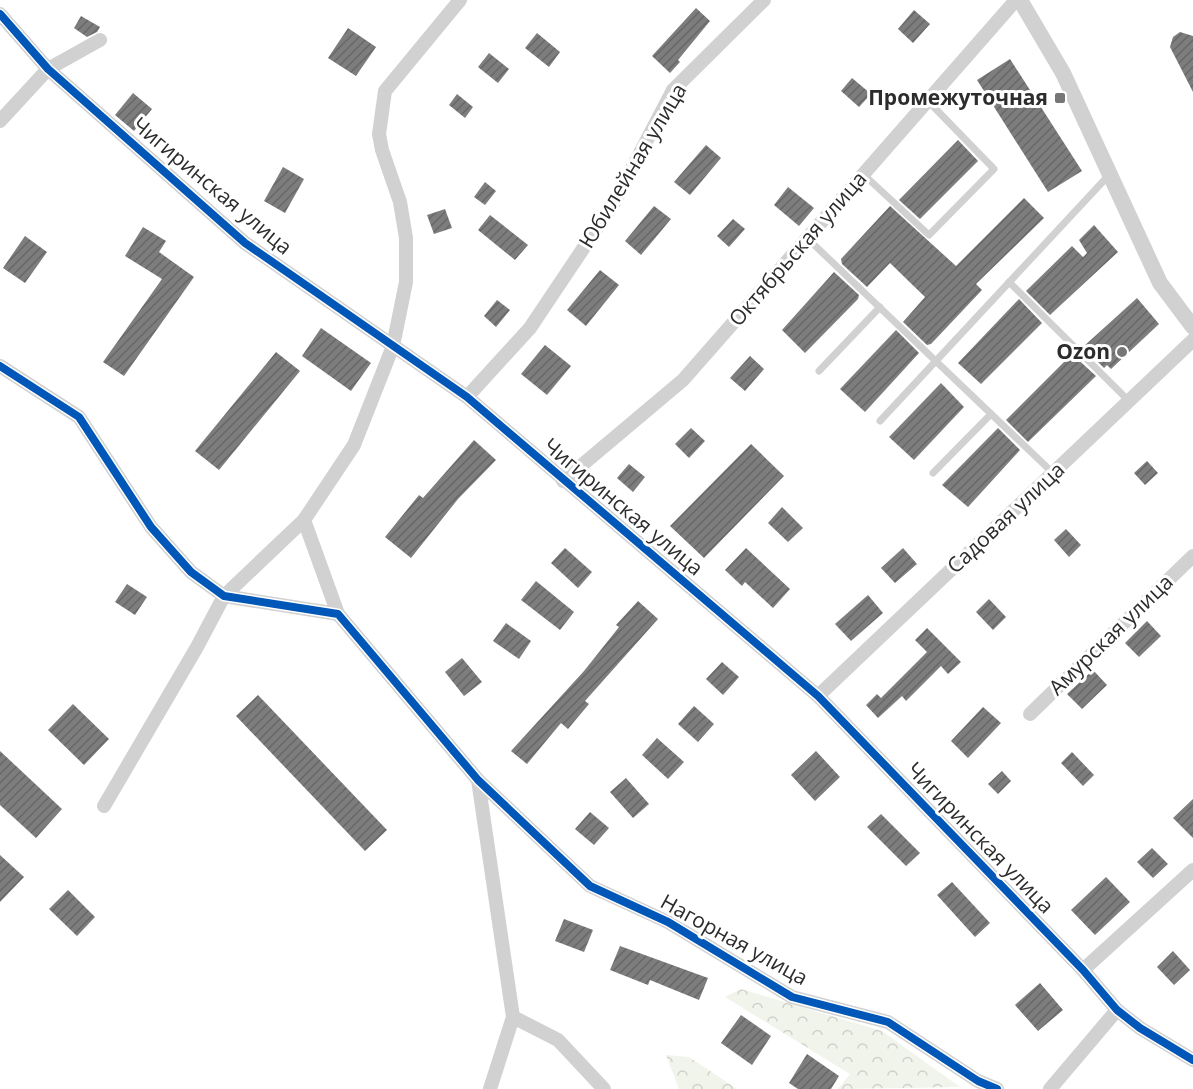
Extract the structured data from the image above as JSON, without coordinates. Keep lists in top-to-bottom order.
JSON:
{
  "streets": {
    "street": [
      "Юбилейная улица",
      "Чигиринская улица",
      "Октябрьская улица",
      "Садовая улица",
      "Амурская улица",
      "Нагорная улица"
    ]
  },
  "crossings": [
    ["Юбилейная улица", "Чигиринская улица"],
    ["Чигиринская улица", "Октябрьская улица"],
    ["Чигиринская улица", "Садовая улица"]
  ],
  "places": {
    "transit": ["Промежуточная"],
    "other": ["Ozon"]
  }
}
